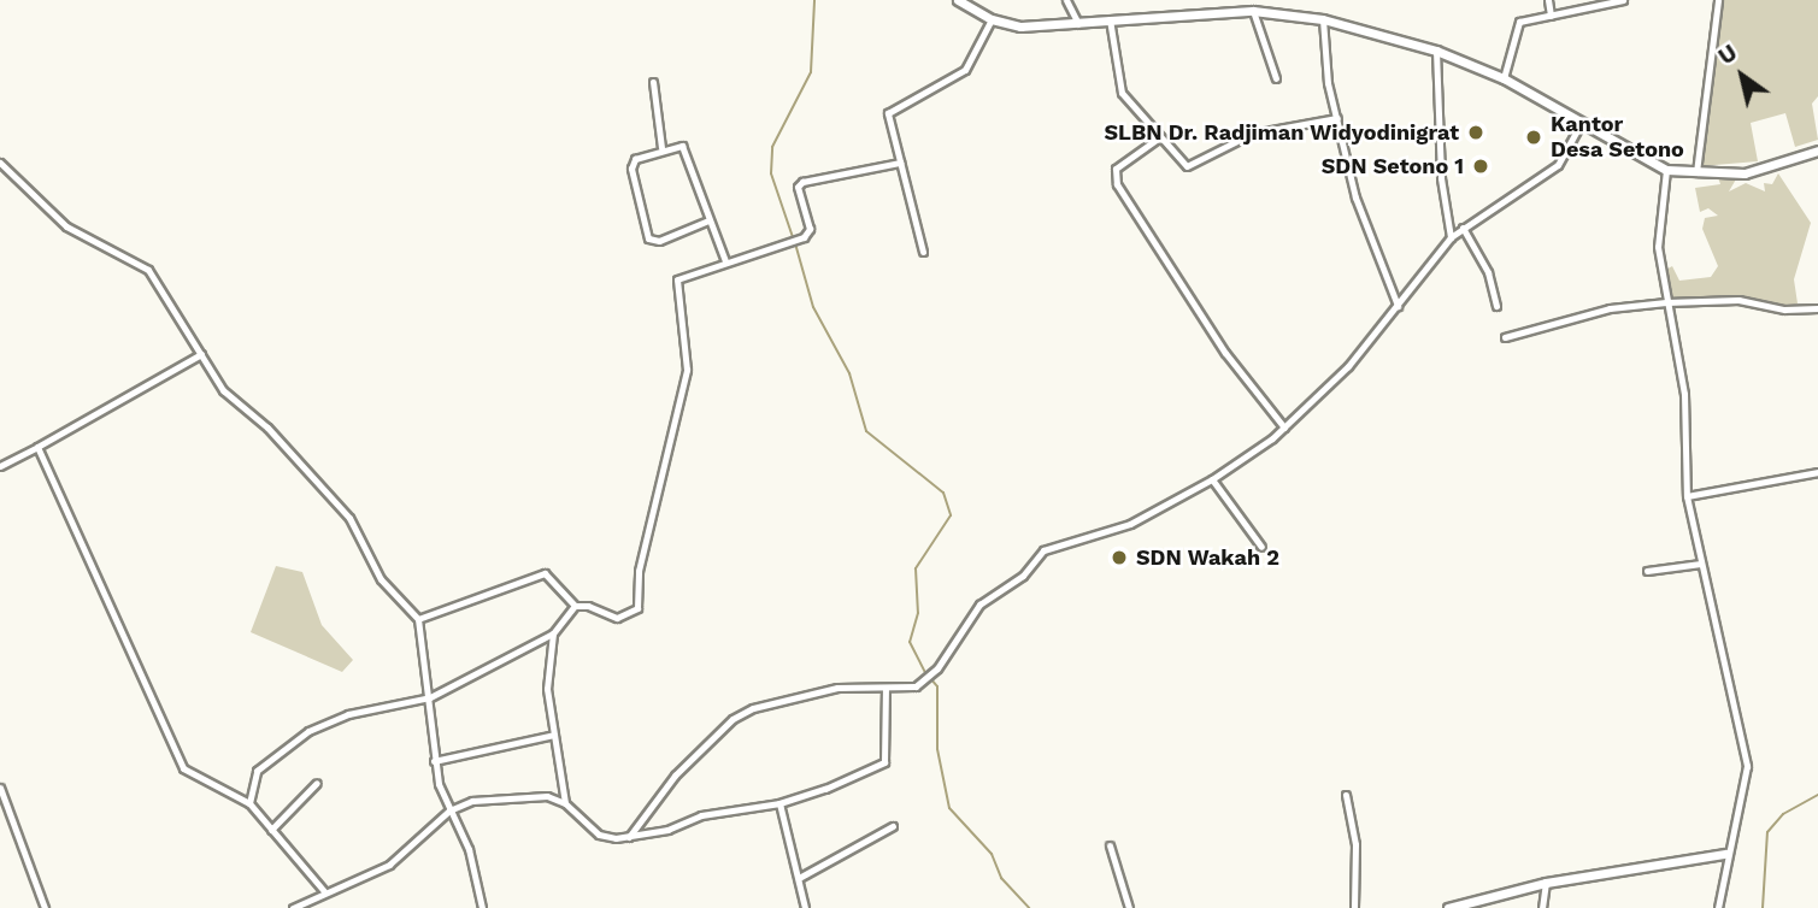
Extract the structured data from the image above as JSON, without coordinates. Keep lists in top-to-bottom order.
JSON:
{
  "places": [
    "SLBN Dr. Radjiman Widyodinigrat",
    "Kantor Desa Setono",
    "SDN Setono 1",
    "SDN Wakah 2"
  ],
  "north": "top left"
}
